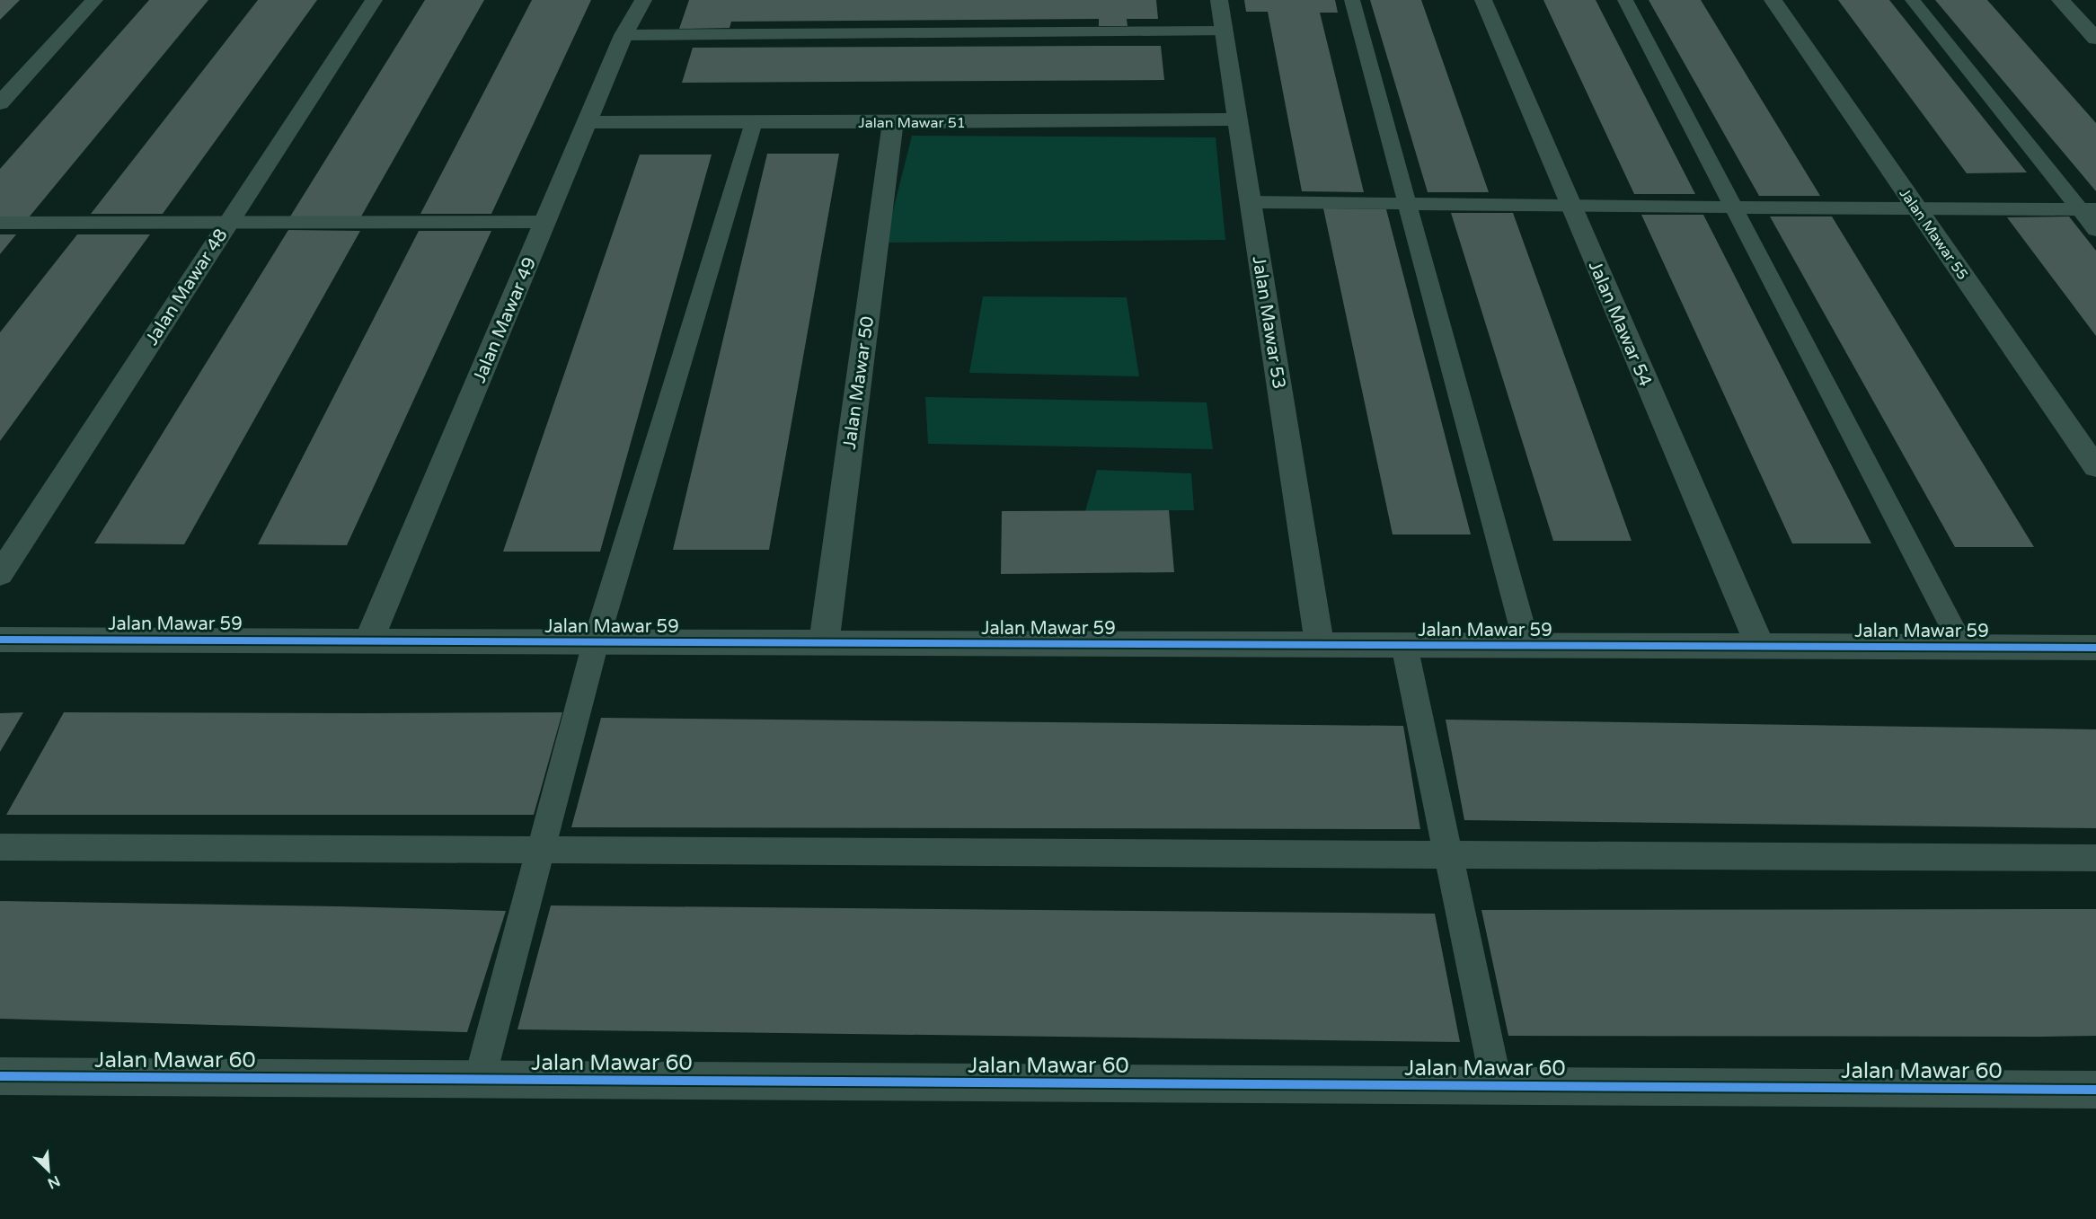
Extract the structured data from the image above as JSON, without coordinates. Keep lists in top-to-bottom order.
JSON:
{
  "streets": {
    "street": [
      "Jalan Mawar 51",
      "Jalan Mawar 55",
      "Jalan Mawar 48",
      "Jalan Mawar 49",
      "Jalan Mawar 53",
      "Jalan Mawar 54",
      "Jalan Mawar 50",
      "Jalan Mawar 59",
      "Jalan Mawar 60"
    ]
  },
  "crossings": [
    ["Jalan Mawar 51", "Jalan Mawar 49"],
    ["Jalan Mawar 51", "Jalan Mawar 53"],
    ["Jalan Mawar 51", "Jalan Mawar 50"],
    ["Jalan Mawar 49", "Jalan Mawar 59"],
    ["Jalan Mawar 53", "Jalan Mawar 59"],
    ["Jalan Mawar 54", "Jalan Mawar 59"],
    ["Jalan Mawar 50", "Jalan Mawar 59"]
  ],
  "north": "bottom right"
}
